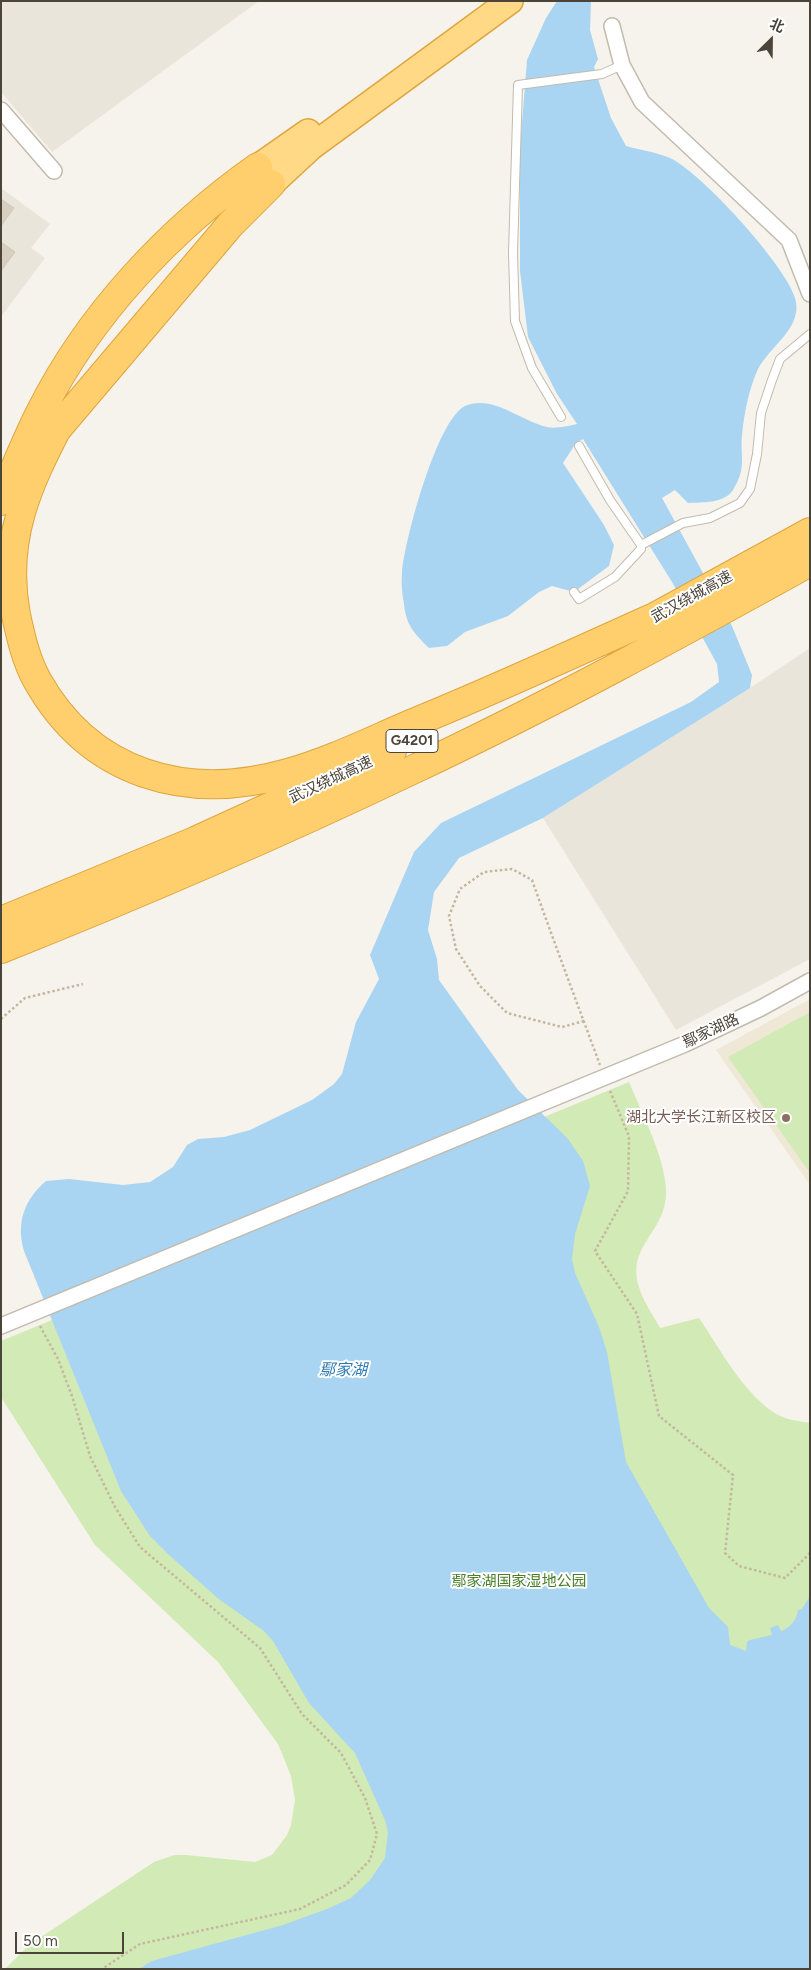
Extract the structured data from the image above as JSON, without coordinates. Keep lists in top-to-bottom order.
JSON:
{
  "streets": {
    "highway": ["武汉绕城高速", "G4201"],
    "street": ["鄢家湖路"]
  },
  "water": ["鄢家湖"],
  "parks": ["鄢家湖国家湿地公园"],
  "places": ["湖北大学长江新区校区"],
  "scale_bar": "50 m",
  "north": "top right"
}
